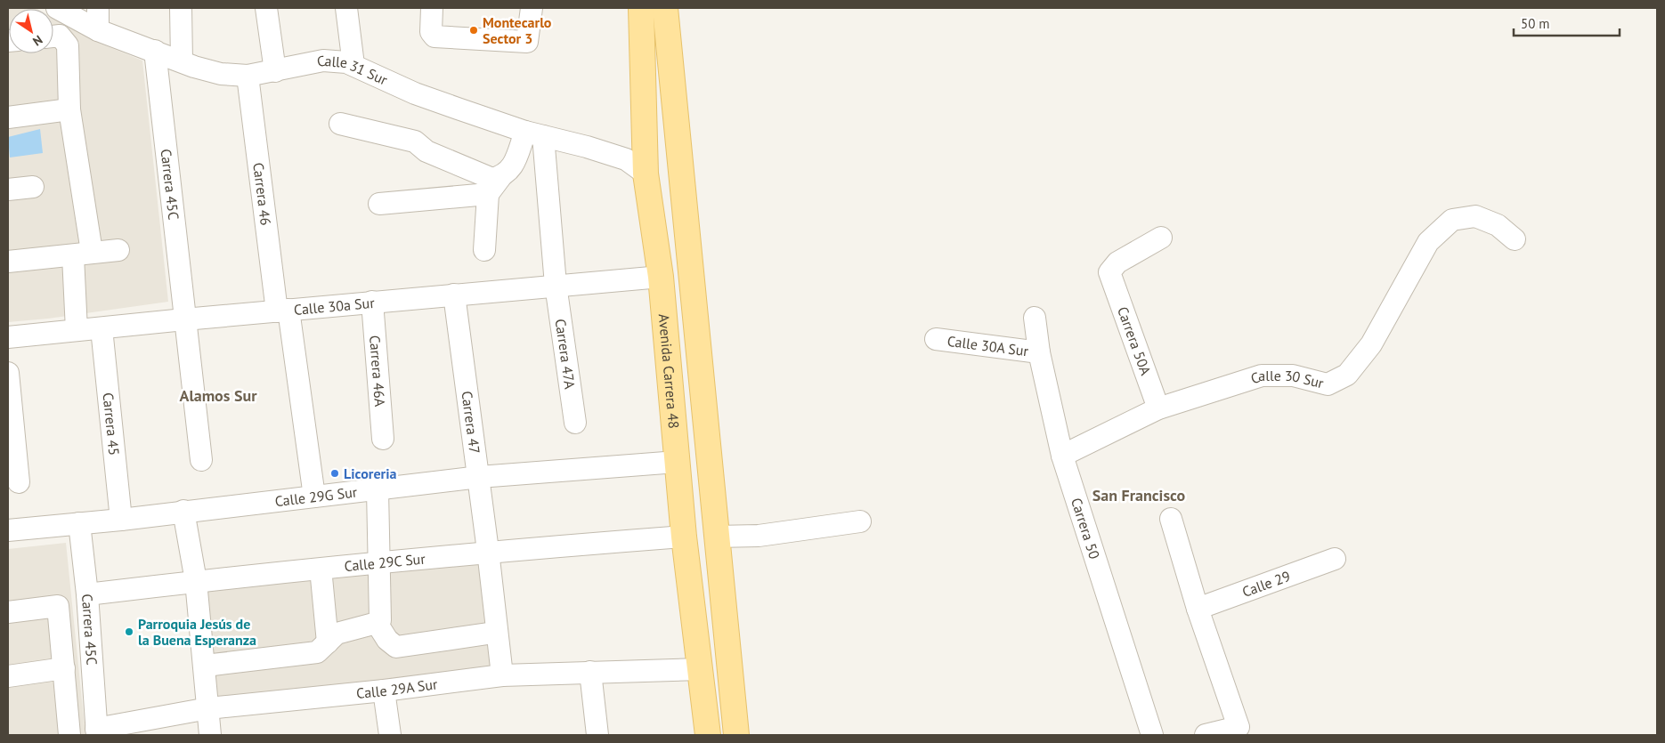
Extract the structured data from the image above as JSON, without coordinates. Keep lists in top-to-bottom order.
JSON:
{
  "streets": {
    "main road": ["Avenida Carrera 48"],
    "street": [
      "Calle 31 Sur",
      "Carrera 45C",
      "Carrera 46",
      "Calle 30a Sur",
      "Carrera 50A",
      "Calle 30A Sur",
      "Carrera 47A",
      "Carrera 46A",
      "Calle 30 Sur",
      "Carrera 47",
      "Carrera 45",
      "Calle 29G Sur",
      "Carrera 50",
      "Calle 29C Sur",
      "Calle 29",
      "Calle 29A Sur"
    ]
  },
  "crossings": [
    ["Calle 31 Sur", "Carrera 45C"],
    ["Calle 31 Sur", "Carrera 46"],
    ["Calle 31 Sur", "Carrera 47A"],
    ["Calle 31 Sur", "Avenida Carrera 48"],
    ["Carrera 45C", "Calle 30a Sur"],
    ["Carrera 45C", "Calle 29G Sur"],
    ["Carrera 45C", "Calle 29C Sur"],
    ["Carrera 45C", "Calle 29A Sur"],
    ["Carrera 46", "Calle 30a Sur"],
    ["Carrera 46", "Calle 29G Sur"],
    ["Calle 30a Sur", "Carrera 47A"],
    ["Calle 30a Sur", "Carrera 46A"],
    ["Calle 30a Sur", "Avenida Carrera 48"],
    ["Calle 30a Sur", "Carrera 47"],
    ["Calle 30a Sur", "Carrera 45"],
    ["Carrera 50A", "Calle 30 Sur"],
    ["Calle 30A Sur", "Carrera 50"],
    ["Avenida Carrera 48", "Calle 29G Sur"],
    ["Avenida Carrera 48", "Calle 29C Sur"],
    ["Avenida Carrera 48", "Calle 29A Sur"],
    ["Calle 30 Sur", "Carrera 50"],
    ["Carrera 47", "Calle 29G Sur"],
    ["Carrera 47", "Calle 29C Sur"],
    ["Carrera 47", "Calle 29A Sur"],
    ["Carrera 45", "Calle 29G Sur"]
  ],
  "districts": ["Alamos Sur", "San Francisco"],
  "places": ["Montecarlo Sector 3", "Licoreria", "Parroquia Jesús de la Buena Esperanza"],
  "scale_bar": "50 m",
  "north": "bottom right"
}
